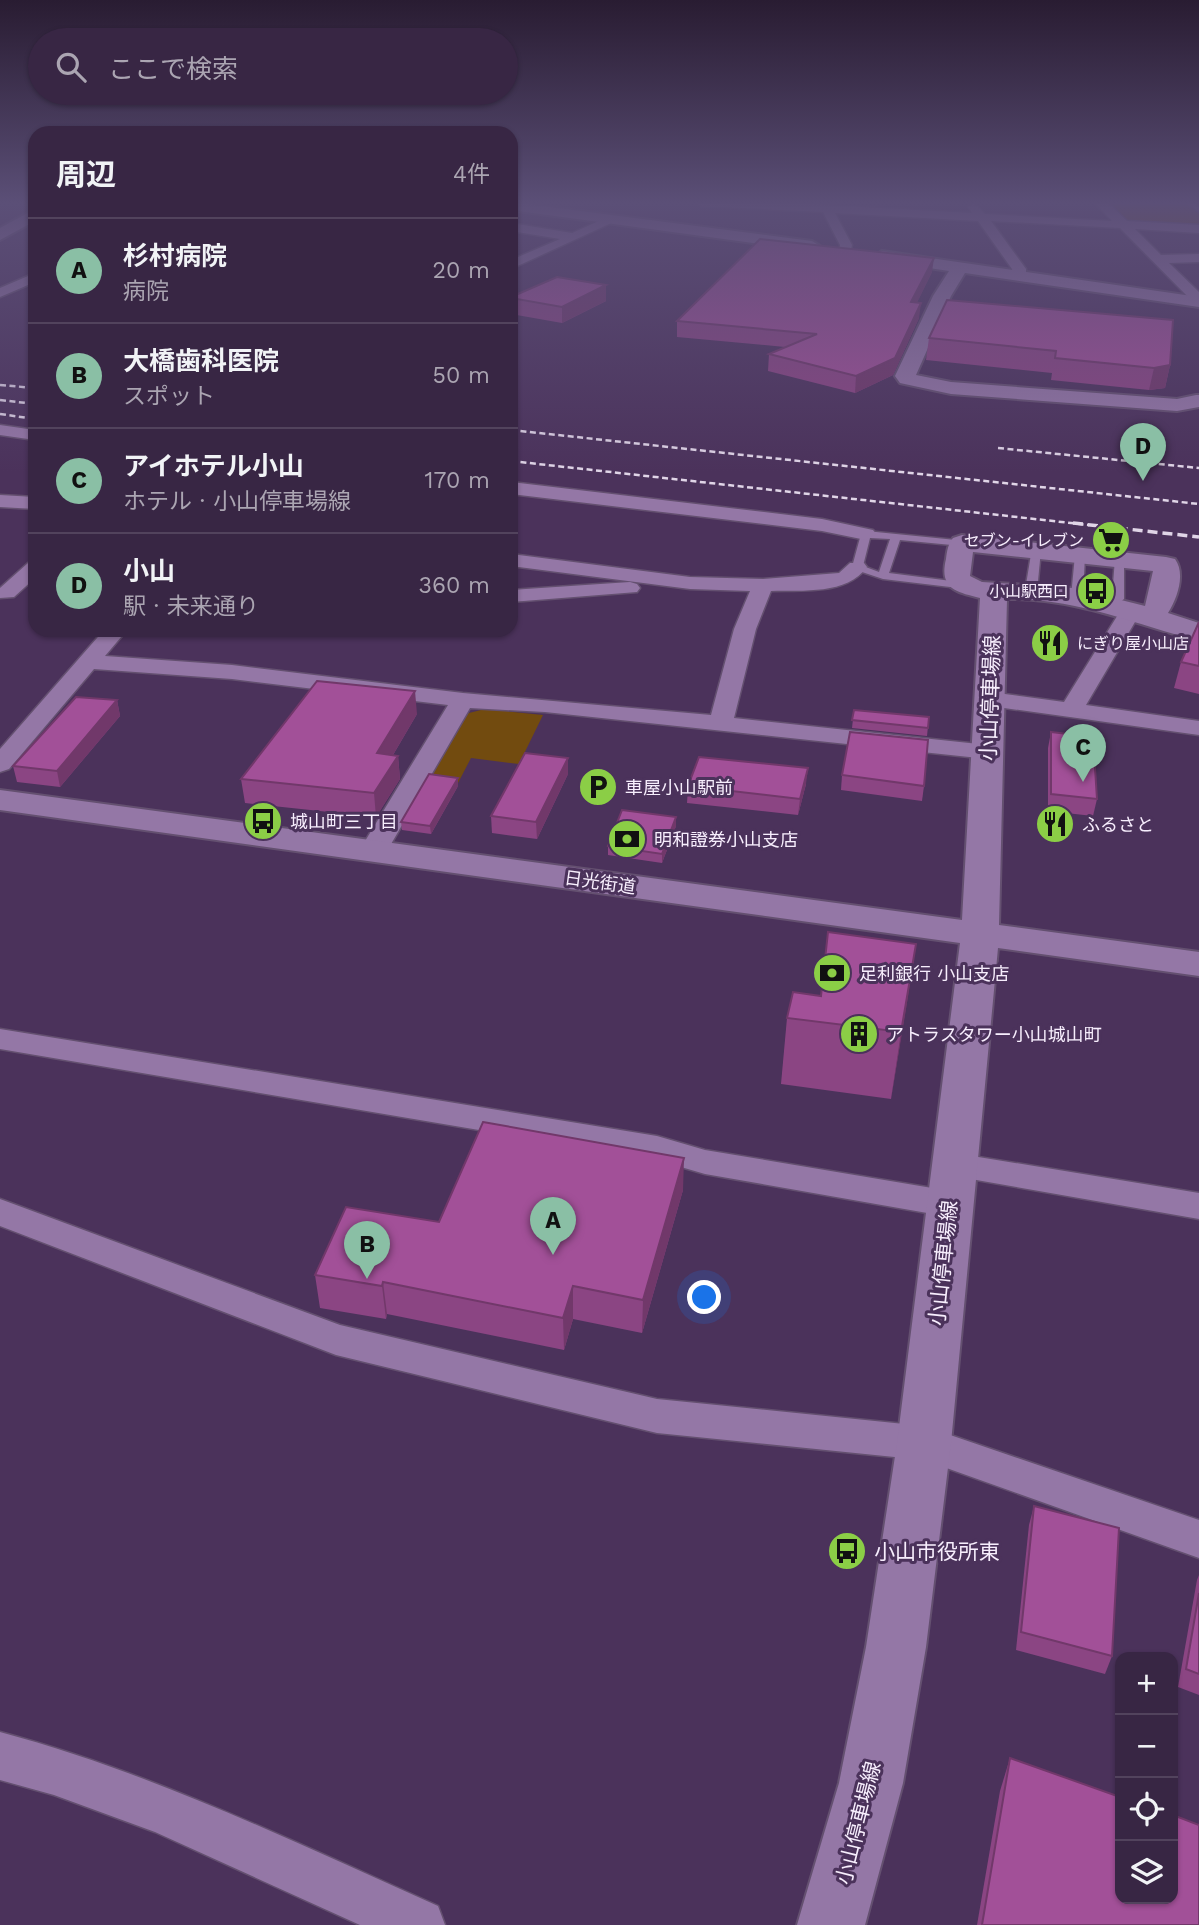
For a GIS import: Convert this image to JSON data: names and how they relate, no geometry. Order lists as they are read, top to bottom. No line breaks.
{"streets":{"street":["小山停車場線","日光街道"]},"crossings":[["小山停車場線","日光街道"]],"places":{"supermarket":["セブン-イレブン"],"bus stop":["小山駅西口","城山町三丁目","小山市役所東"],"restaurant":["にぎり屋小山店","ふるさと"],"parking":["車屋小山駅前"],"bank":["明和證券小山支店","足利銀行 小山支店"],"building":["アトラスタワー小山城山町"]},"page":{"search":"ここで検索","heading":["周辺","4件"],"list":[{"mark":"A","name":"杉村病院","note":"病院","value":"20 m"},{"mark":"B","name":"大橋歯科医院","note":"スポット","value":"50 m"},{"mark":"C","name":"アイホテル小山","note":"ホテル · 小山停車場線","value":"170 m"},{"mark":"D","name":"小山","note":"駅 · 未来通り","value":"360 m"}],"pins":["D","C","A","B"],"map_buttons":["+","−"]}}
